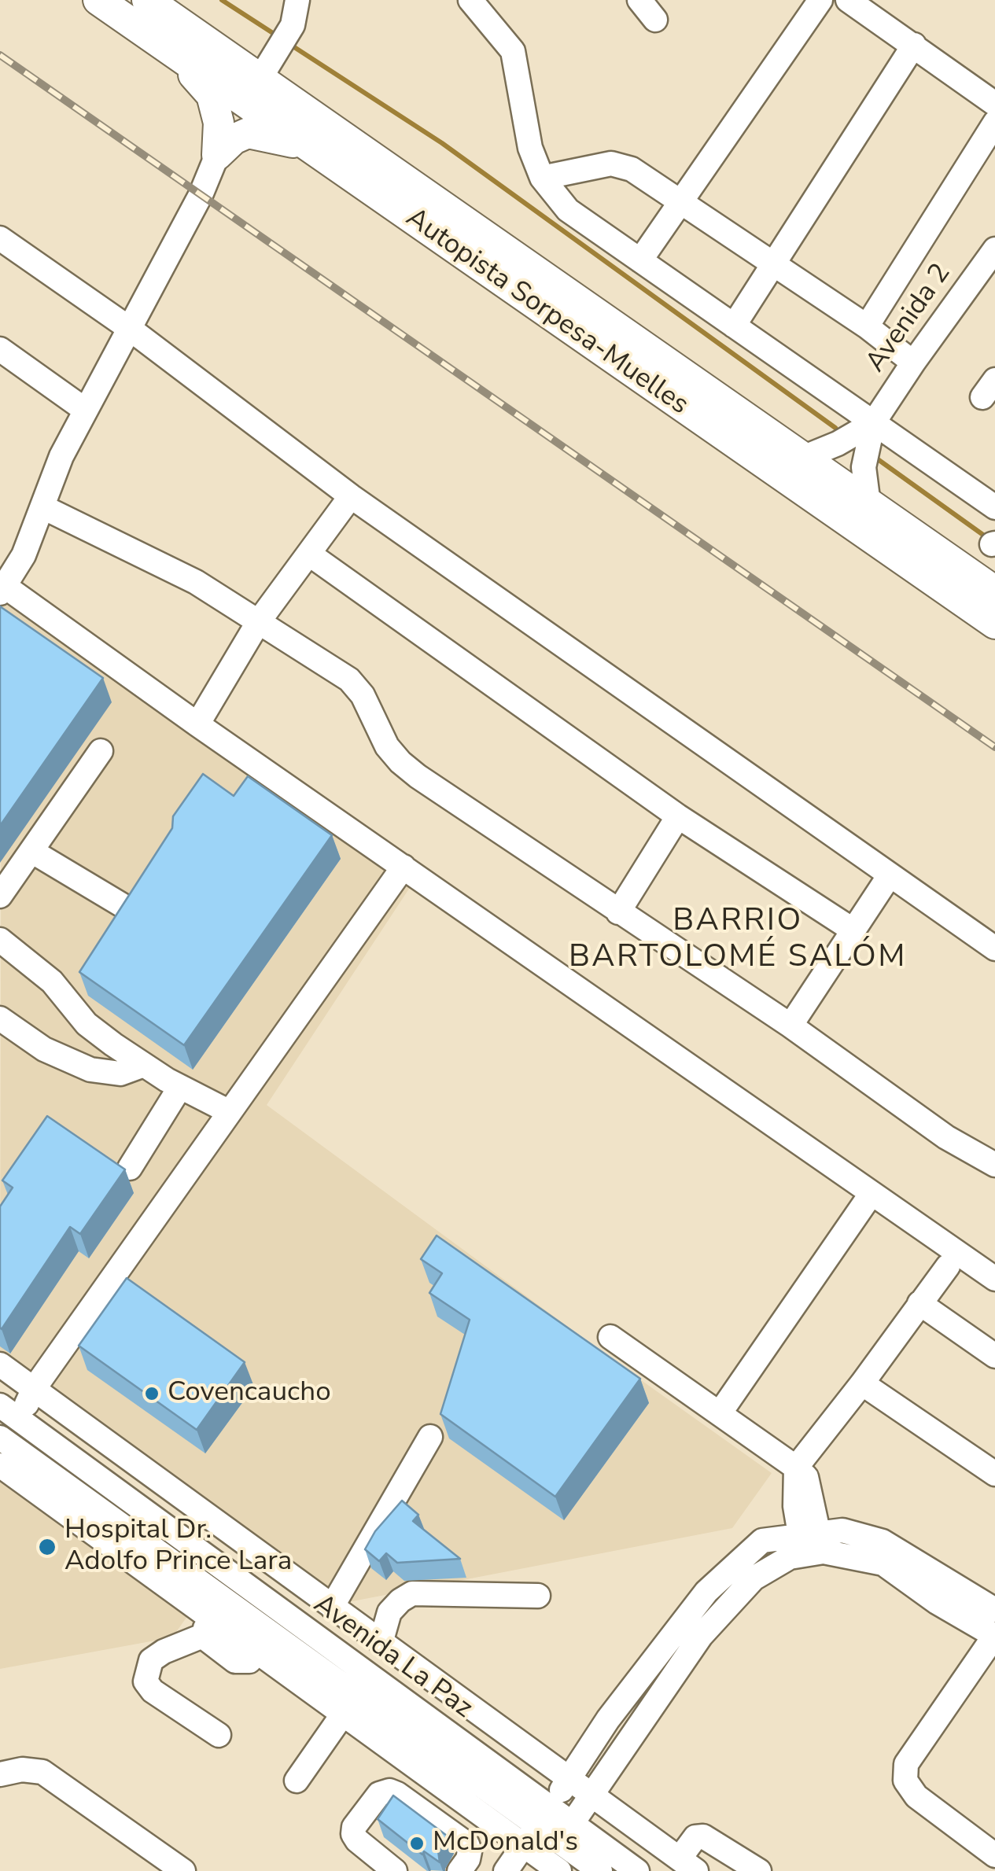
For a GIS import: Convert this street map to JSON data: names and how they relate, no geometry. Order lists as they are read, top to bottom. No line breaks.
{"streets":{"main road":["Autopista Sorpesa-Muelles"],"street":["Avenida 2","Avenida La Paz"]},"districts":["BARRIO BARTOLOMÉ SALÓM"],"places":["Covencaucho","Hospital Dr. Adolfo Prince Lara","McDonald's"]}
